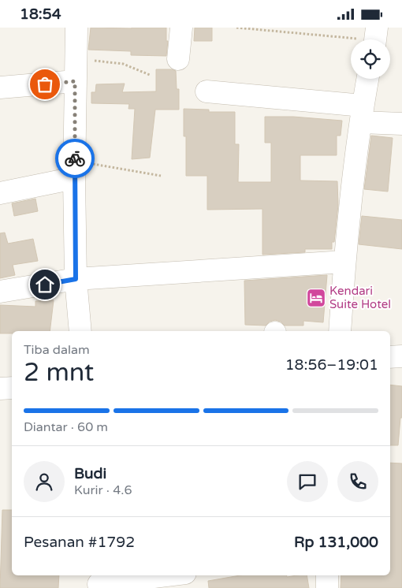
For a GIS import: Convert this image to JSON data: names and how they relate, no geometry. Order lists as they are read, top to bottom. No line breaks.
{"places":{"hotel":["Kendari Suite Hotel"]},"page":{"status":"18:54","heading":["2 mnt","Tiba dalam","18:56–19:01"],"panel":["Budi","Kurir · 4.6","Pesanan #1792","Rp 131,000"],"bar":"Diantar · 60 m"}}
